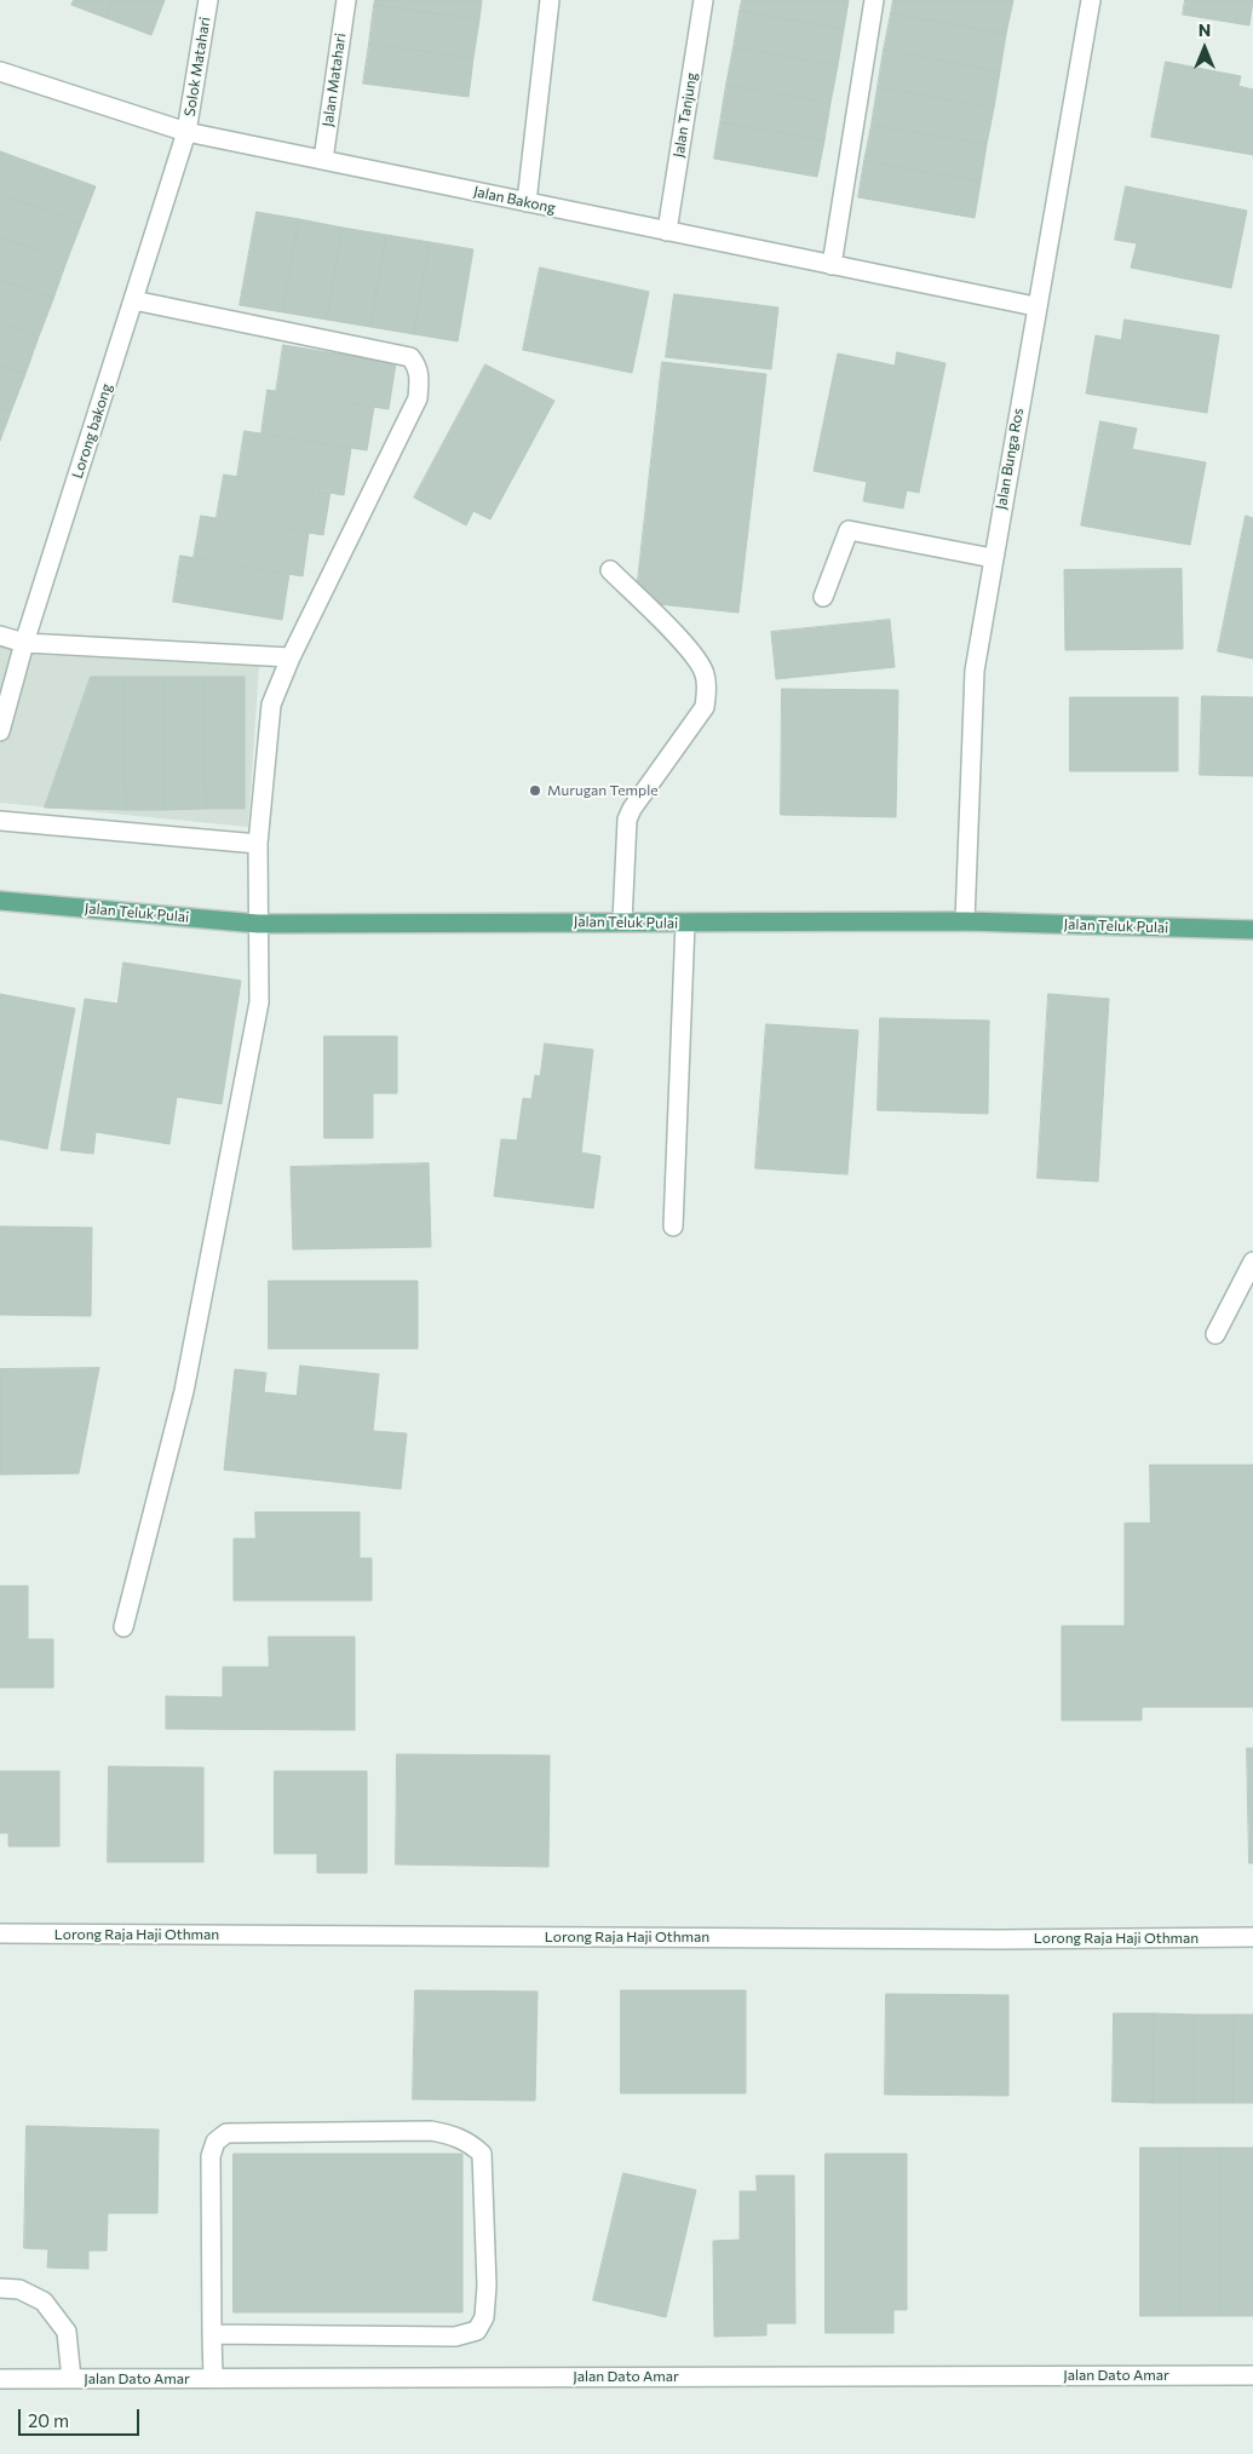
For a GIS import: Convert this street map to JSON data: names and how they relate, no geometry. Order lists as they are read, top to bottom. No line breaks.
{"streets":{"main road":["Jalan Teluk Pulai"],"street":["Solok Matahari","Jalan Matahari","Jalan Tanjung","Jalan Bakong","Lorong bakong","Jalan Bunga Ros","Lorong Raja Haji Othman","Jalan Dato Amar"]},"crossings":[["Solok Matahari","Jalan Bakong"],["Solok Matahari","Lorong bakong"],["Jalan Matahari","Jalan Bakong"],["Jalan Tanjung","Jalan Bakong"],["Jalan Bakong","Lorong bakong"],["Jalan Bakong","Jalan Bunga Ros"],["Jalan Bunga Ros","Jalan Teluk Pulai"]],"places":["Murugan Temple"],"scale_bar":"20 m","north":"top"}
